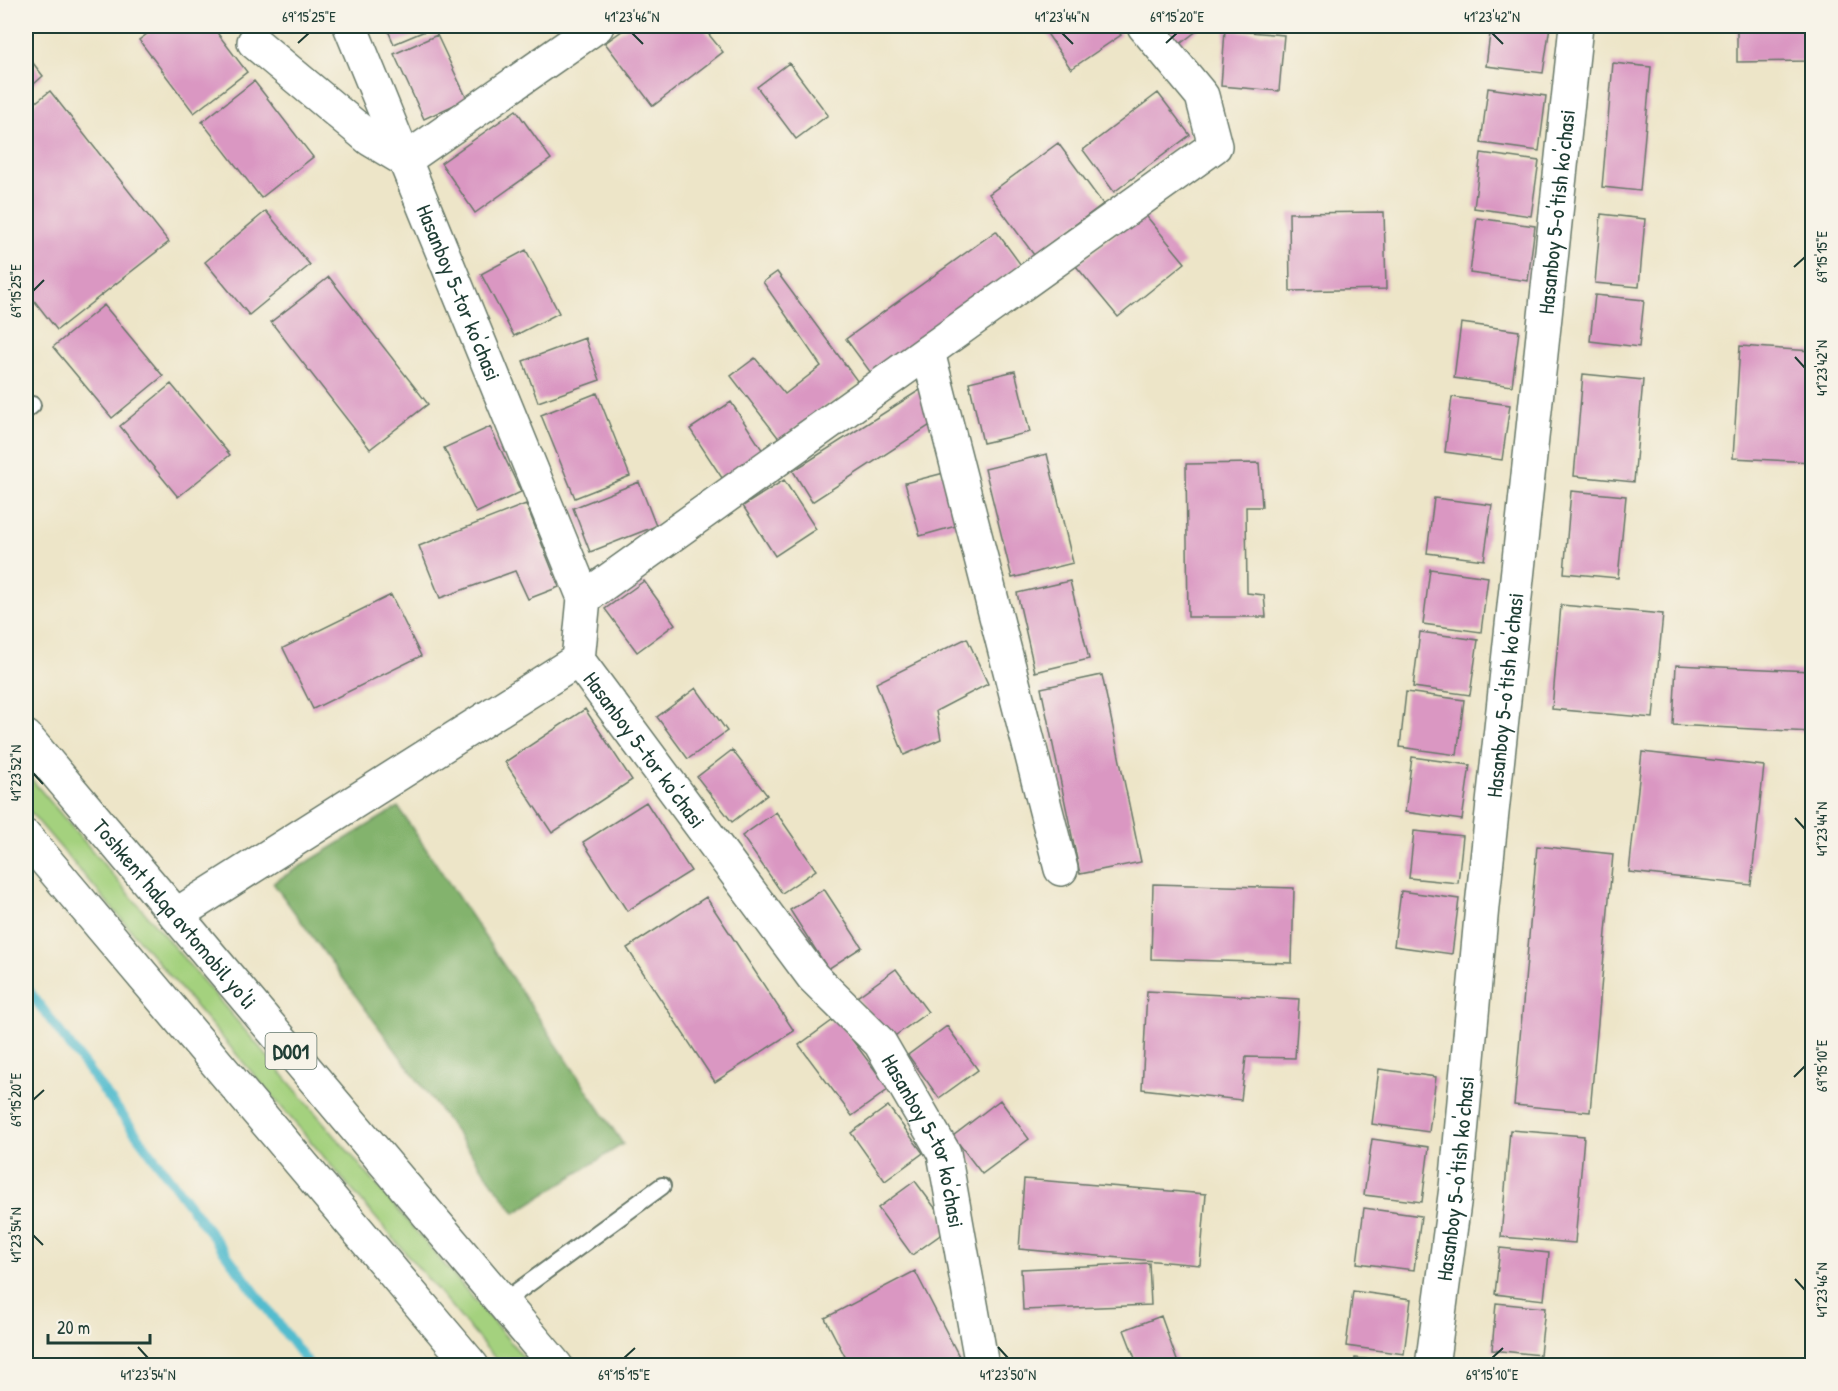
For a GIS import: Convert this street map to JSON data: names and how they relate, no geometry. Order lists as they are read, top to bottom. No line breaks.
{"streets":{"main road":["Hasanboy 5-o'tish ko'chasi","Hasanboy 5-tor ko'chasi","Toshkent halqa avtomobil yo'li","D001"]},"scale_bar":"20 m","coordinates":["69°15'25\"E","41°23'46\"N","41°23'44\"N","69°15'20\"E","41°23'42\"N","69°15'15\"E","41°23'52\"N","69°15'10\"E","41°23'54\"N","41°23'50\"N"]}
